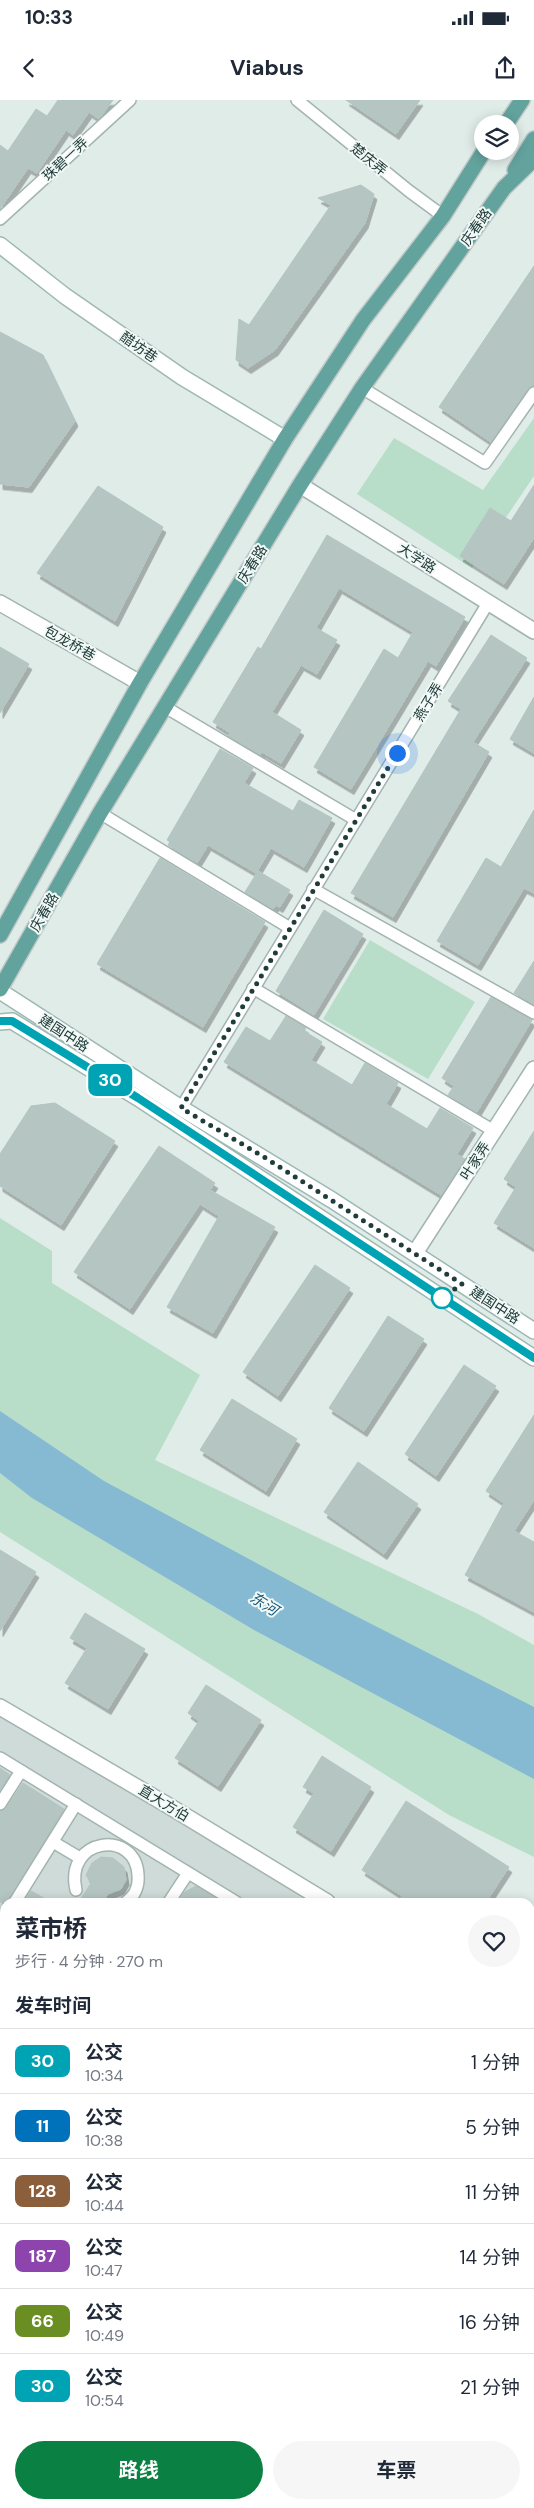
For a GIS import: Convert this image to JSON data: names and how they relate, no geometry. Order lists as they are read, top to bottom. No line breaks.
{"streets":{"main road":["庆春路"],"street":["醋坊巷","大学路","包龙桥巷","建国中路","叶家弄","直大方伯"],"lane":["珠碧一弄","楚庆弄","燕子弄"]},"crossings":[["楚庆弄","庆春路"],["庆春路","醋坊巷"],["庆春路","大学路"],["庆春路","包龙桥巷"],["庆春路","建国中路"],["大学路","燕子弄"],["燕子弄","建国中路"],["建国中路","叶家弄"]],"water":["东河"],"lines":["bus line 30"],"page":{"status":"10:33","header":"Viabus","on_map":"30","heading":[["菜市桥","步行 · 4 分钟 · 270 m"],"发车时间"],"list":[{"mark":"30","name":"公交","note":"10:34","value":"1 分钟"},{"mark":"11","name":"公交","note":"10:38","value":"5 分钟"},{"mark":"128","name":"公交","note":"10:44","value":"11 分钟"},{"mark":"187","name":"公交","note":"10:47","value":"14 分钟"},{"mark":"66","name":"公交","note":"10:49","value":"16 分钟"},{"mark":"30","name":"公交","note":"10:54","value":"21 分钟"}],"buttons":["路线","车票"]}}
